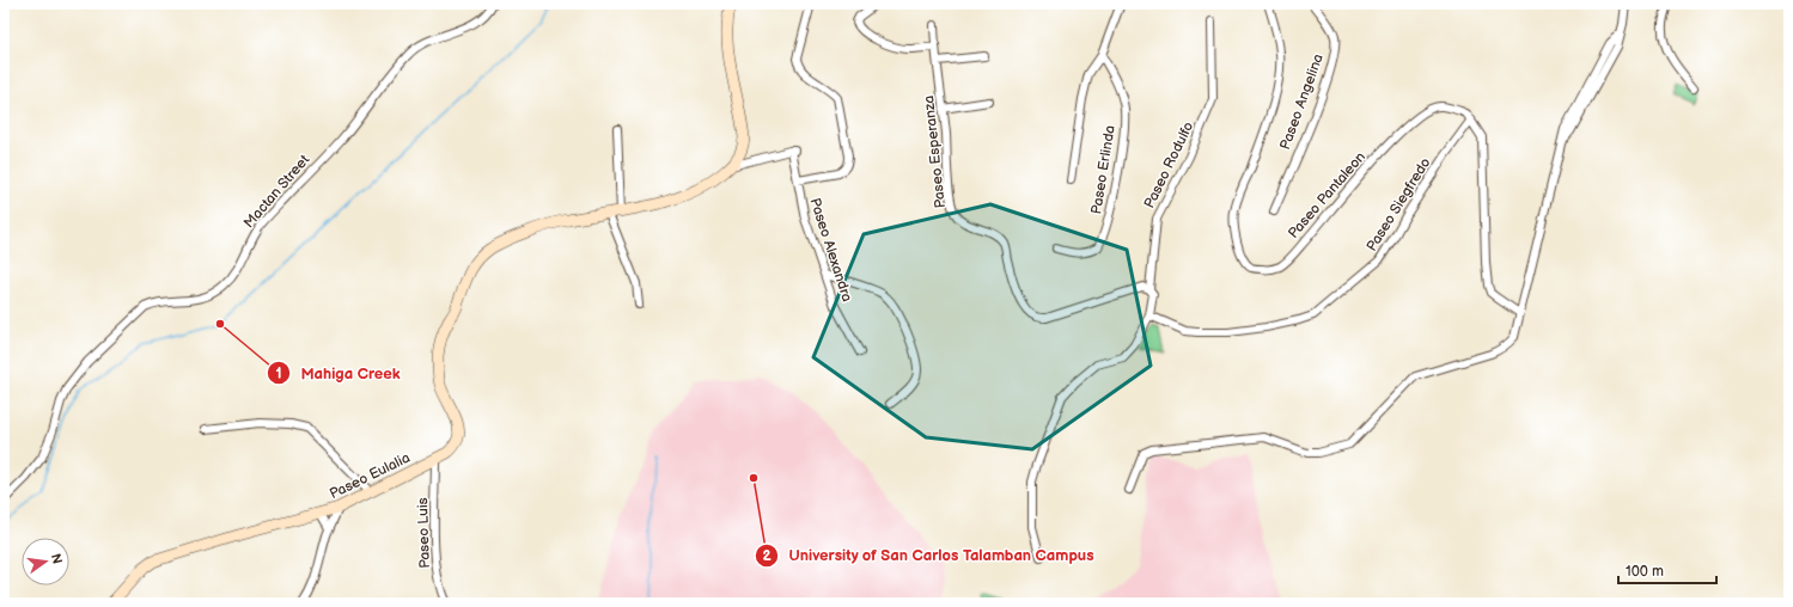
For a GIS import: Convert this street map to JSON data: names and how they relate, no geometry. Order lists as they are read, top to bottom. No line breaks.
{"streets":{"street":["Paseo Angelina","Paseo Esperanza","Paseo Rodulfo","Paseo Erlinda","Mactan Street","Paseo Pantaleon","Paseo Siegfredo","Paseo Alexandra","Paseo Eulalia","Paseo Luis"]},"crossings":[["Paseo Esperanza","Paseo Rodulfo"],["Paseo Rodulfo","Paseo Siegfredo"],["Paseo Pantaleon","Paseo Siegfredo"],["Paseo Alexandra","Paseo Eulalia"],["Paseo Eulalia","Paseo Luis"]],"places":["Mahiga Creek","University of San Carlos Talamban Campus"],"scale_bar":"100 m","north":"right"}
